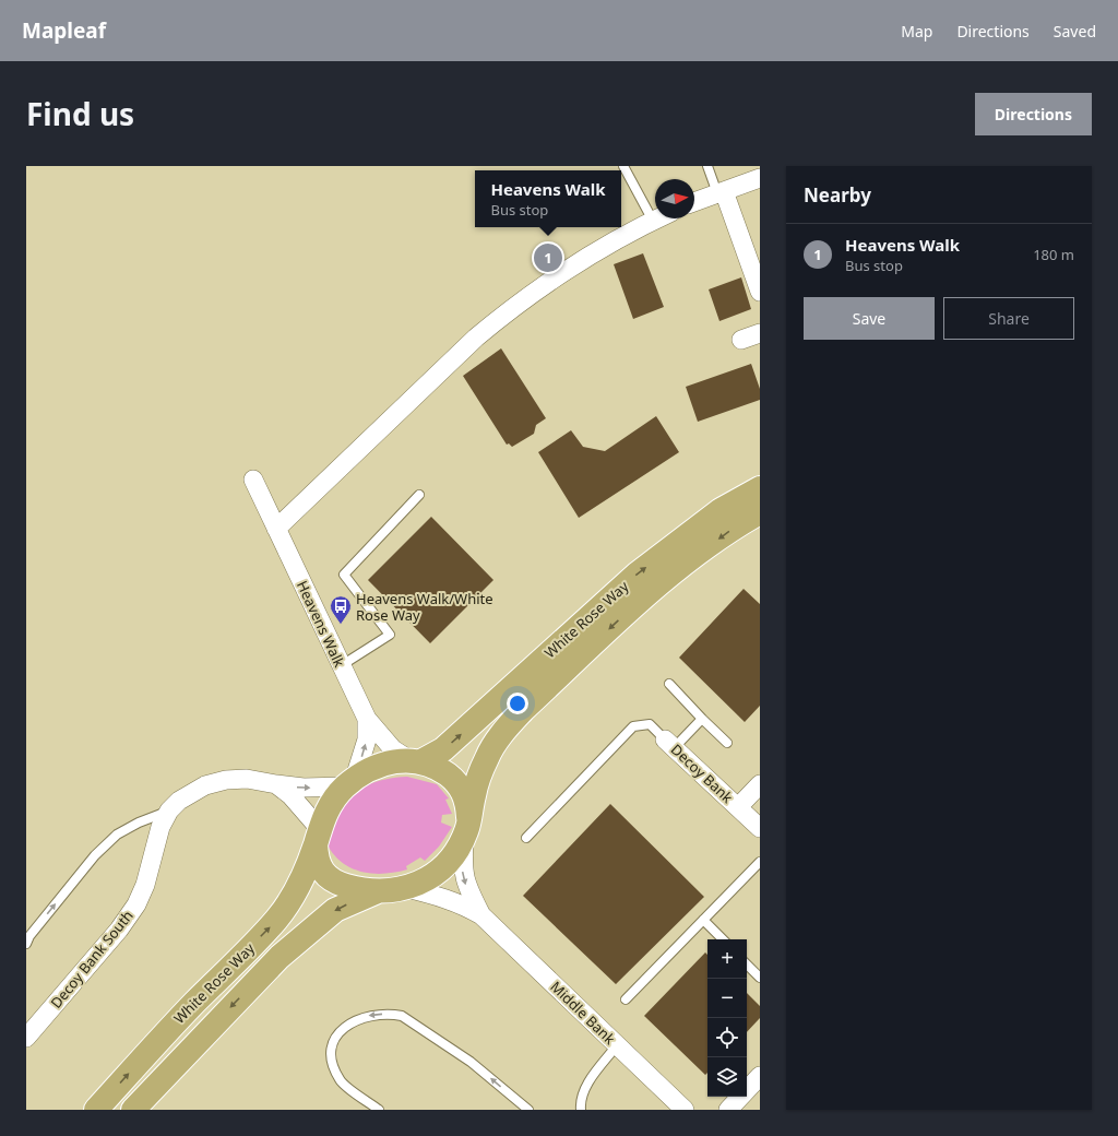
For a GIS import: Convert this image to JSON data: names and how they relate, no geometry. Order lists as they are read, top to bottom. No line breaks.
{"streets":{"highway":["White Rose Way"],"street":["Heavens Walk","Decoy Bank","Decoy Bank South","Middle Bank"]},"crossings":[["White Rose Way","Heavens Walk"],["White Rose Way","Decoy Bank South"],["White Rose Way","Middle Bank"],["Heavens Walk","Decoy Bank South"],["Heavens Walk","Middle Bank"],["Decoy Bank South","Middle Bank"]],"places":{"bus stop":["Heavens Walk/White Rose Way"]},"north":"right","page":{"header":"Mapleaf","nav":["Map","Directions","Saved"],"title":"Find us","buttons":["Directions",["Save","Share"]],"heading":"Nearby","popup":["Heavens Walk","Bus stop"],"list":[{"mark":"1","name":"Heavens Walk","note":"Bus stop","value":"180 m"}],"pins":"1","map_buttons":["+","−"]}}
